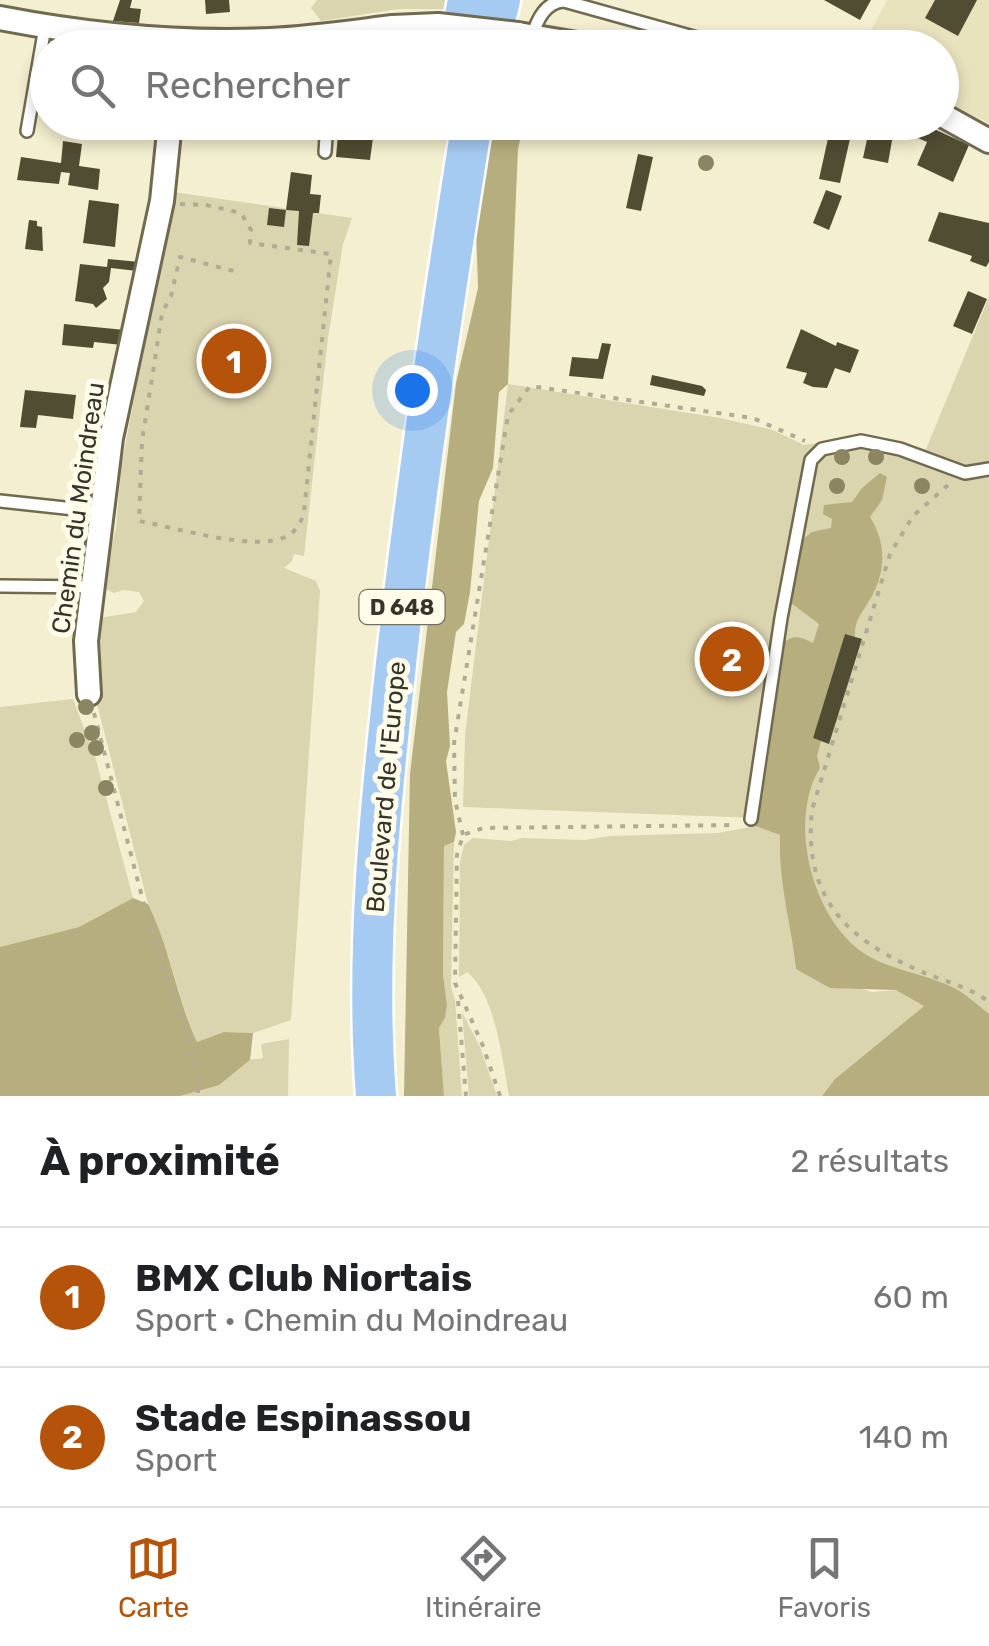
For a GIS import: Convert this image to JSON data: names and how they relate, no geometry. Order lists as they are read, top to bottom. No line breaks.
{"streets":{"highway":["D 648","Boulevard de l'Europe"],"street":["Chemin du Moindreau"]},"page":{"search":"Rechercher","pins":["1","2"],"heading":["À proximité","2 résultats"],"list":[{"mark":"1","name":"BMX Club Niortais","note":"Sport · Chemin du Moindreau","value":"60 m"},{"mark":"2","name":"Stade Espinassou","note":"Sport","value":"140 m"}],"nav":["Carte","Itinéraire","Favoris"]}}
